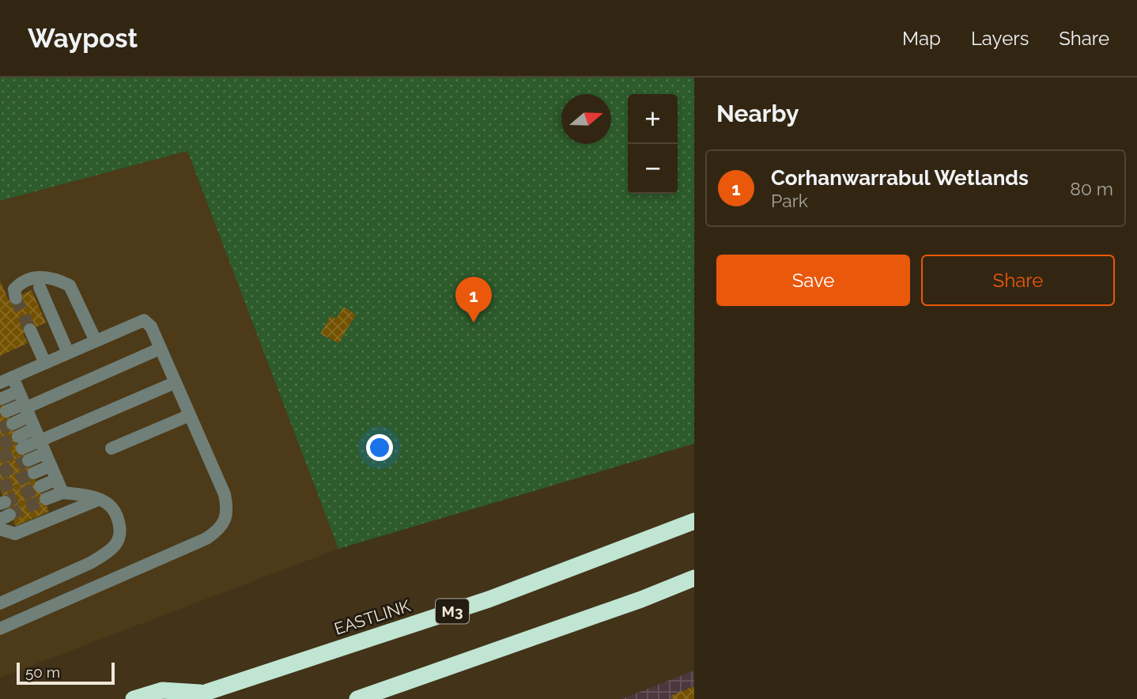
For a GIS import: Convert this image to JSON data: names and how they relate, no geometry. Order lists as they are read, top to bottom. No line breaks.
{"streets":{"highway":["M3","EASTLINK"]},"scale_bar":"50 m","north":"right","page":{"header":"Waypost","nav":["Map","Layers","Share"],"heading":"Nearby","map_buttons":["+","−"],"list":[{"mark":"1","name":"Corhanwarrabul Wetlands","note":"Park","value":"80 m"}],"buttons":["Save","Share"],"pins":"1","scale":"50 m"}}
